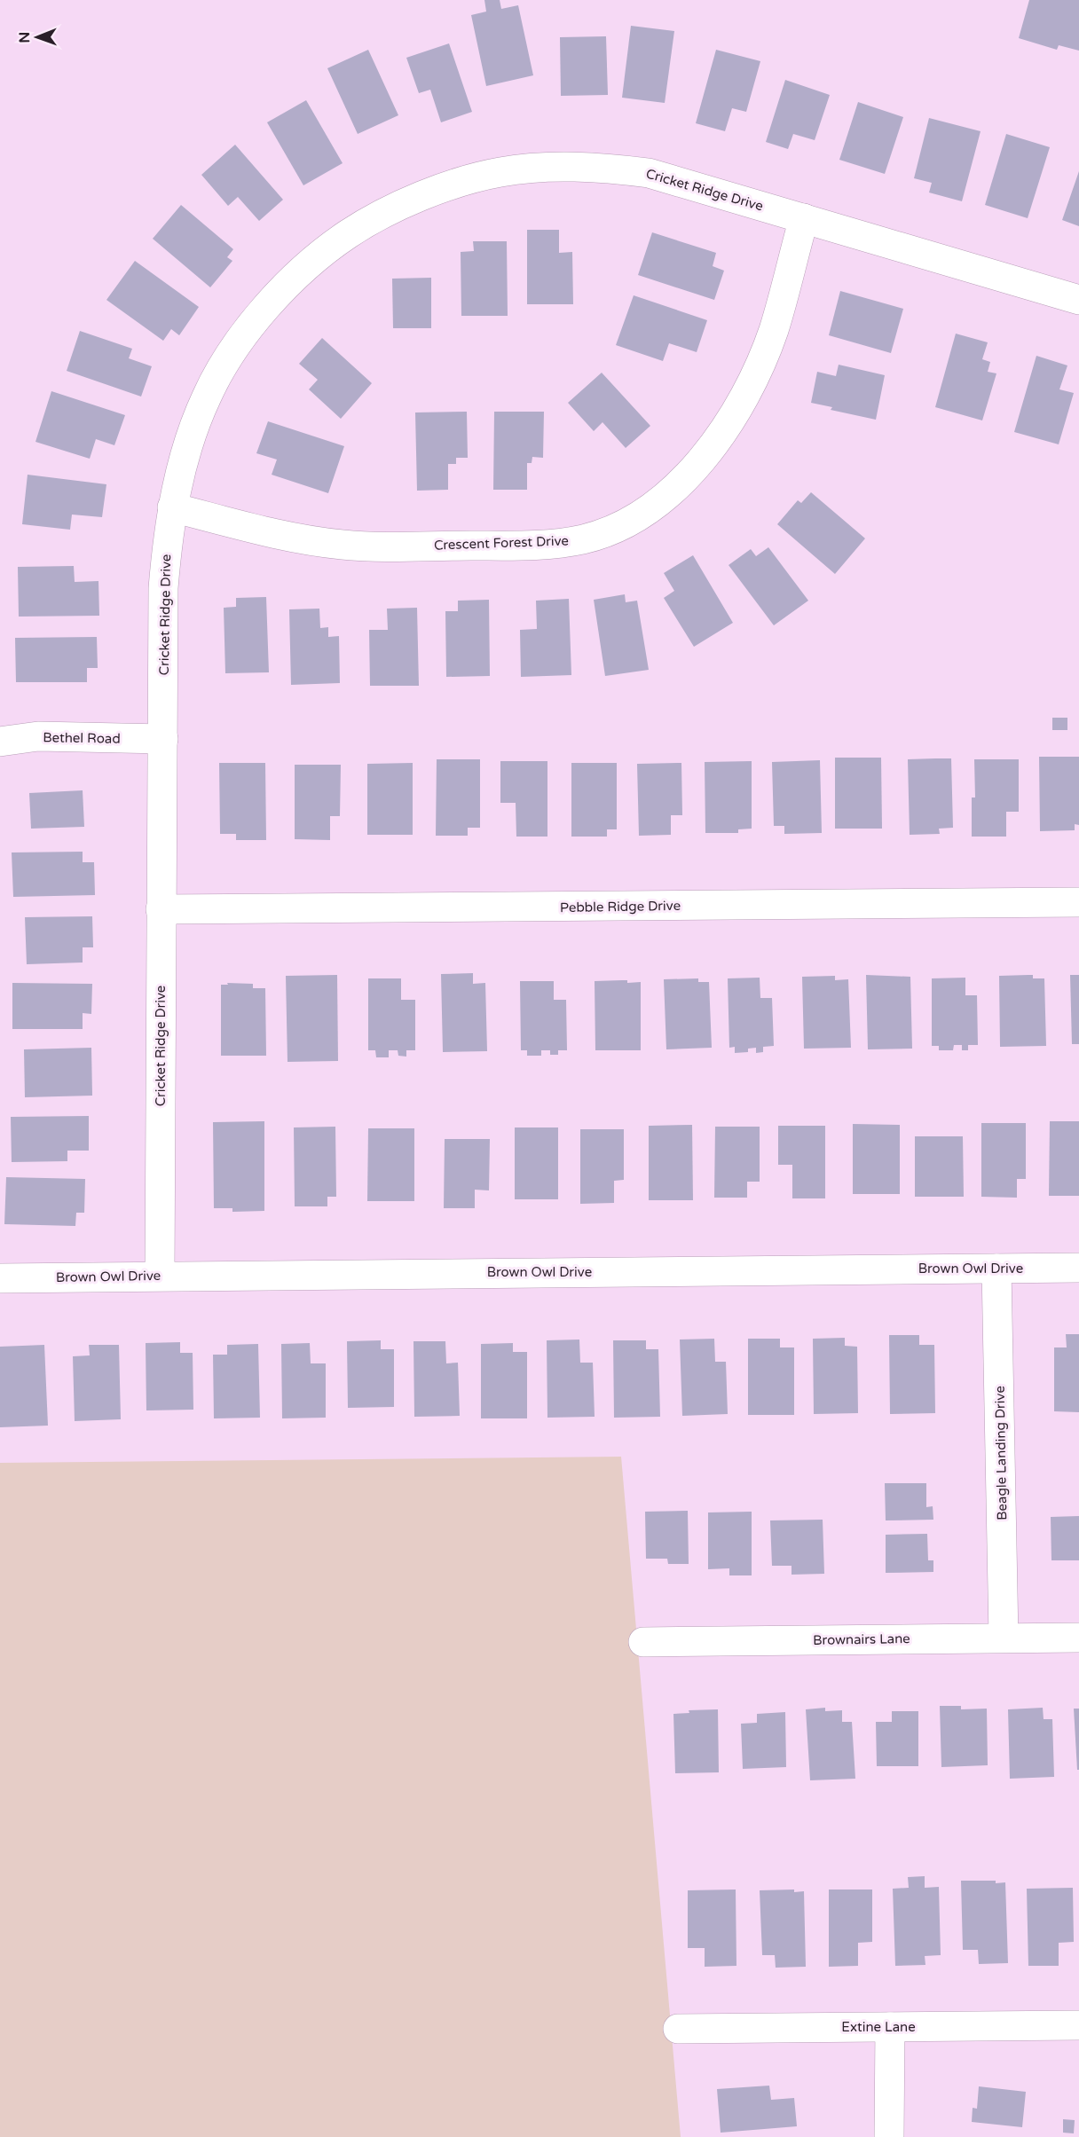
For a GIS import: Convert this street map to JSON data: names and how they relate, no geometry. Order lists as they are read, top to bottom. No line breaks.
{"streets":{"street":["Cricket Ridge Drive","Crescent Forest Drive","Bethel Road","Pebble Ridge Drive","Brown Owl Drive","Beagle Landing Drive","Brownairs Lane","Extine Lane"]},"crossings":[["Cricket Ridge Drive","Crescent Forest Drive"],["Cricket Ridge Drive","Bethel Road"],["Cricket Ridge Drive","Pebble Ridge Drive"],["Cricket Ridge Drive","Brown Owl Drive"],["Brown Owl Drive","Beagle Landing Drive"],["Beagle Landing Drive","Brownairs Lane"]],"north":"left"}
